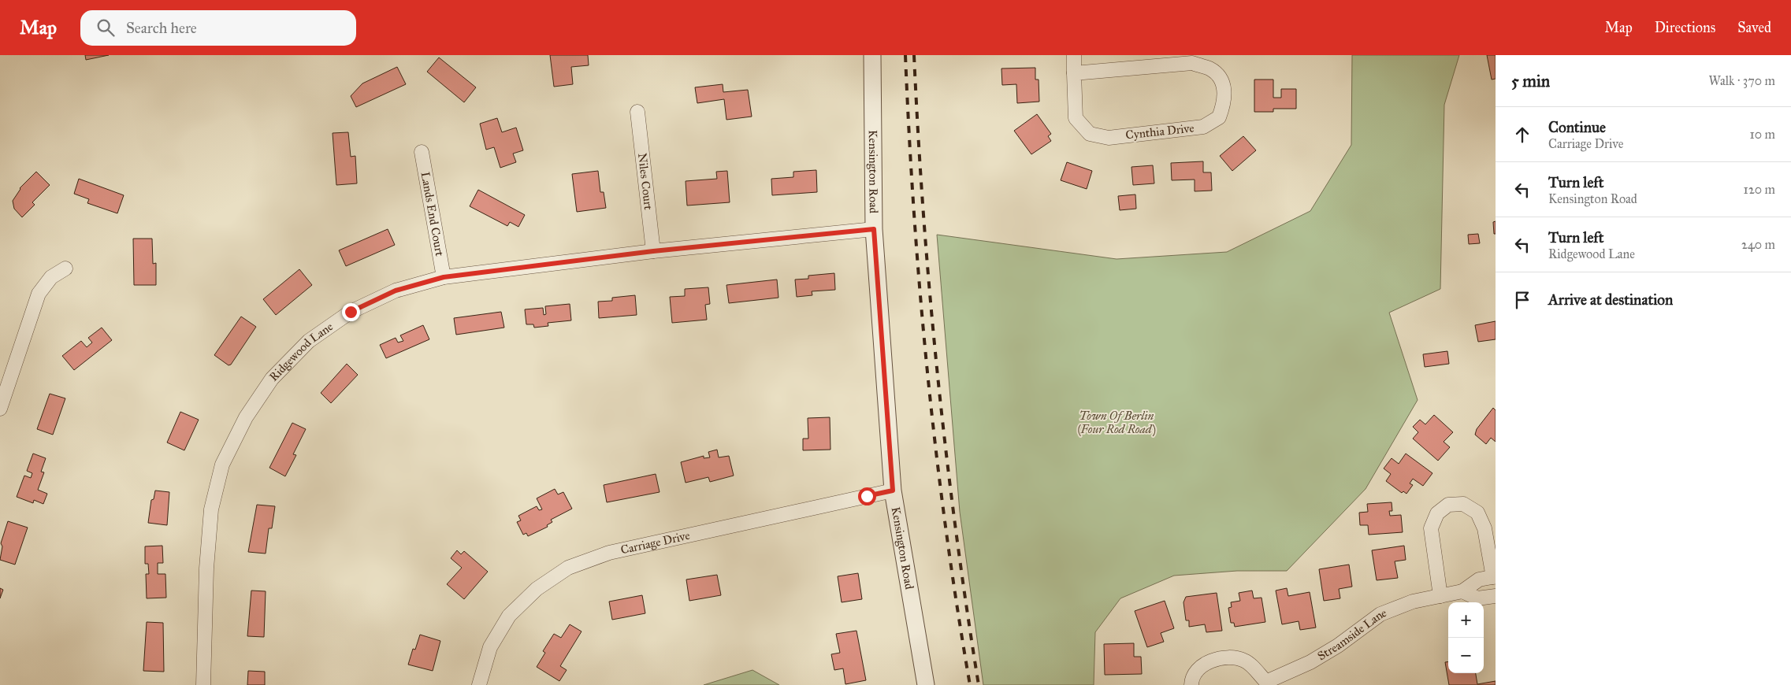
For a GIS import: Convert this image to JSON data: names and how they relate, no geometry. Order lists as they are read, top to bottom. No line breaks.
{"streets":{"street":["Cynthia Drive","Kensington Road","Niles Court","Lands End Court","Ridgewood Lane","Carriage Drive","Streamside Lane"]},"crossings":[["Kensington Road","Ridgewood Lane"],["Kensington Road","Carriage Drive"],["Niles Court","Ridgewood Lane"],["Lands End Court","Ridgewood Lane"]],"parks":["Town Of Berlin (Four Rod Road)"],"page":{"header":"Map","search":"Search here","nav":["Map","Directions","Saved"],"heading":["5 min","Walk · 370 m"],"list":[["Continue","Carriage Drive","10 m"],["Turn left","Kensington Road","120 m"],["Turn left","Ridgewood Lane","240 m"],"Arrive at destination"],"map_buttons":["+","−"]}}
